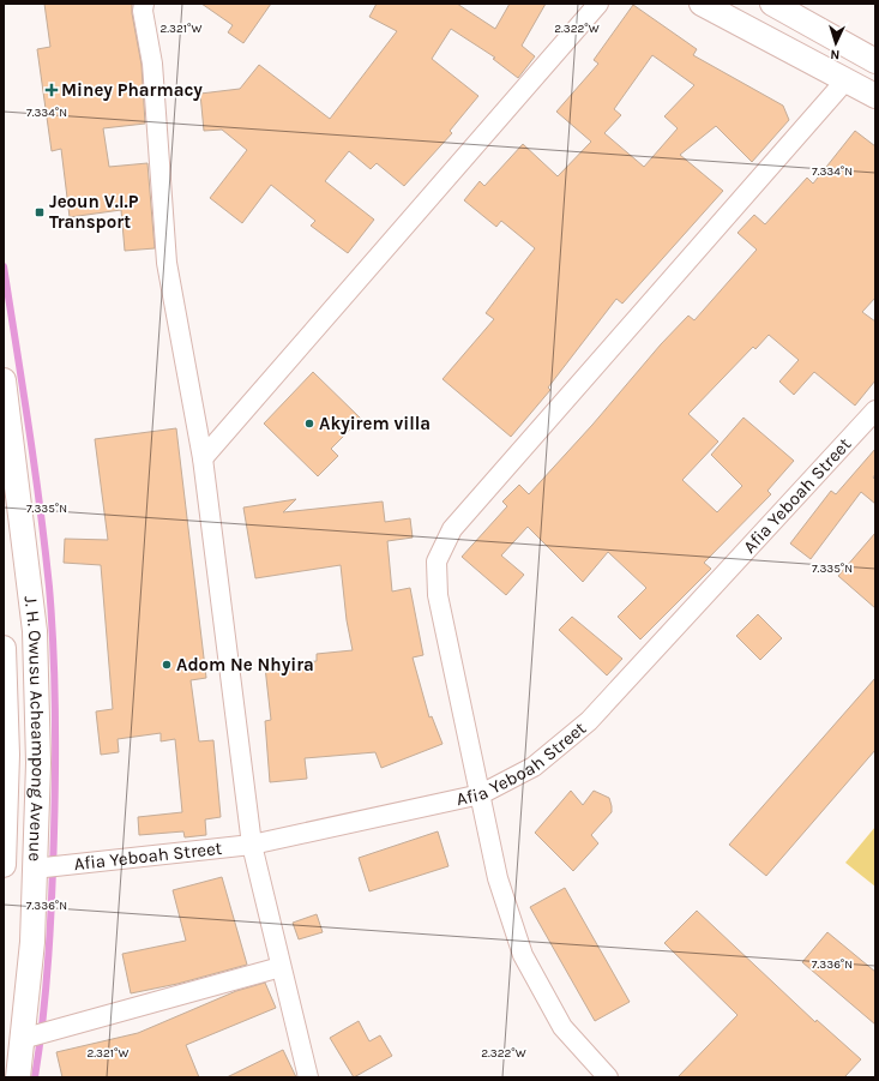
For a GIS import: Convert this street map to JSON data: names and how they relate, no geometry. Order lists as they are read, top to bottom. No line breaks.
{"streets":{"street":["Afia Yeboah Street","J. H. Owusu Acheampong Avenue"]},"crossings":[["Afia Yeboah Street","J. H. Owusu Acheampong Avenue"]],"places":{"health":["Miney Pharmacy"],"transit":["Jeoun V.I.P Transport"],"other":["Akyirem villa","Adom Ne Nhyira"]},"north":"bottom","coordinates":["2.321°W","2.322°W","7.334°N","7.335°N","7.336°N"]}
